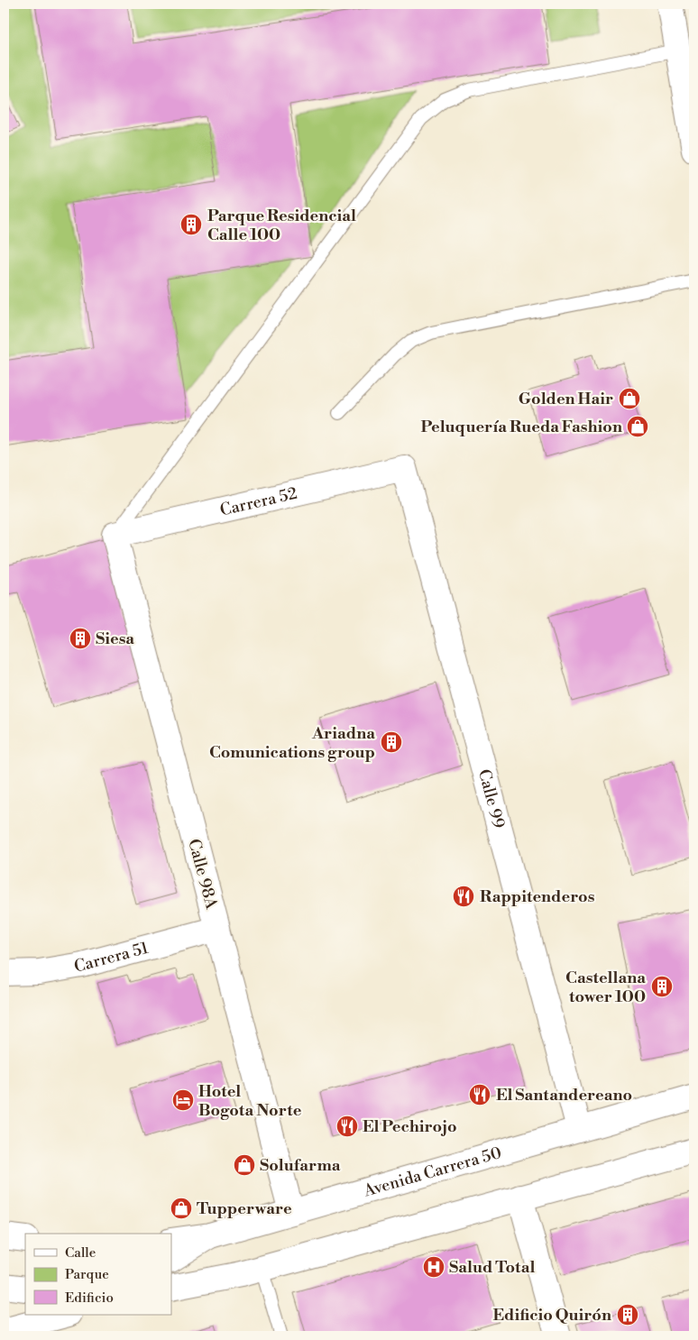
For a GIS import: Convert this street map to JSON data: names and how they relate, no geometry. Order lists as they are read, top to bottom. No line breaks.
{"streets":{"street":["Carrera 52","Calle 99","Calle 98A","Carrera 51","Avenida Carrera 50"]},"crossings":[["Carrera 52","Calle 99"],["Carrera 52","Calle 98A"],["Calle 99","Avenida Carrera 50"],["Calle 98A","Carrera 51"],["Calle 98A","Avenida Carrera 50"]],"places":{"building":["Parque Residencial Calle 100","Siesa","Ariadna Comunications group","Castellana tower 100","Edificio Quirón"],"shop":["Golden Hair","Peluquería Rueda Fashion","Solufarma","Tupperware"],"restaurant":["Rappitenderos","El Santandereano","El Pechirojo"],"hotel":["Hotel Bogota Norte"],"hospital":["Salud Total"]},"legend":["Calle","Parque","Edificio"]}
